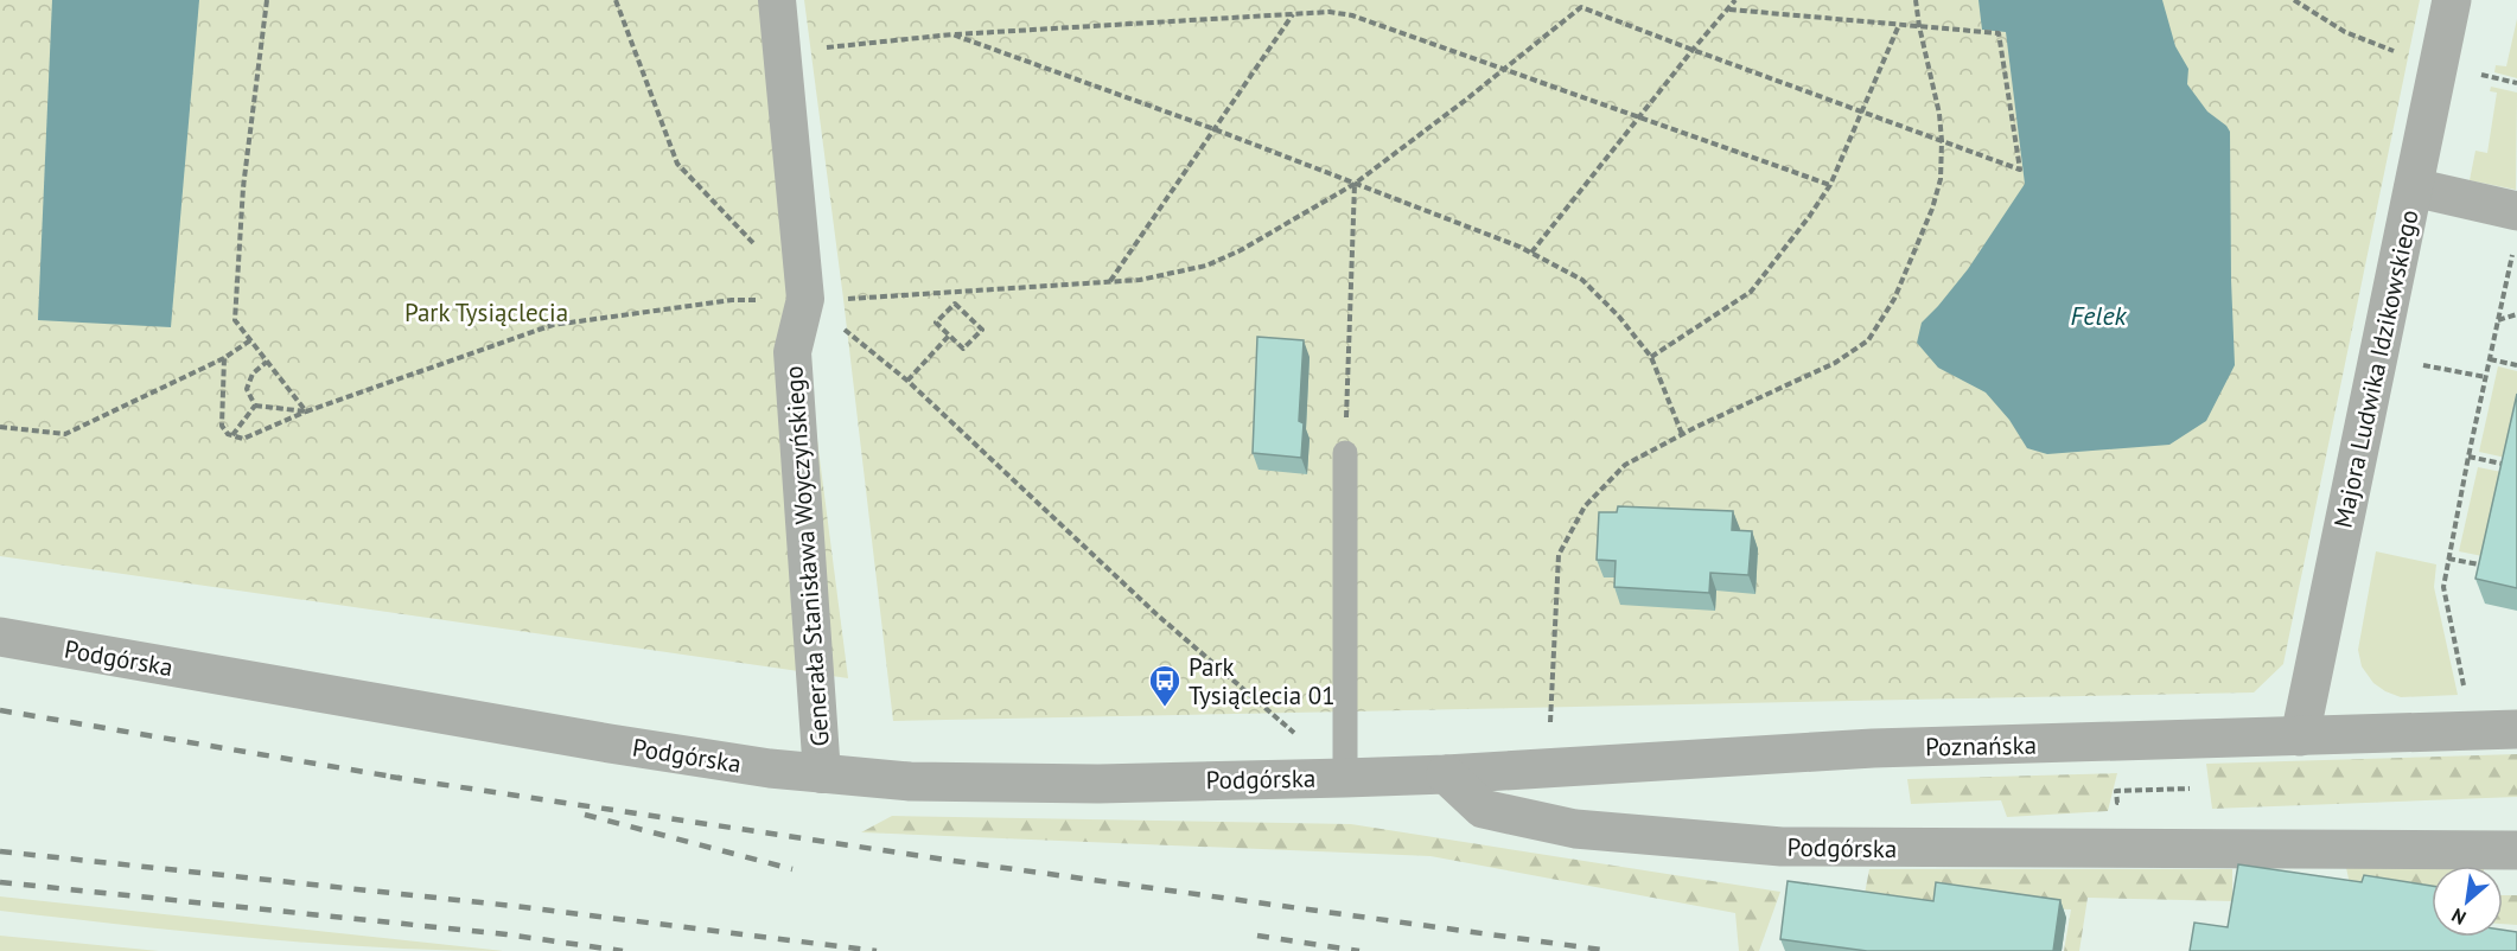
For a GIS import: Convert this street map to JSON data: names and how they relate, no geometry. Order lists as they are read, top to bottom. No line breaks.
{"streets":{"street":["Majora Ludwika Idzikowskiego","Generała Stanisława Woyczyńskiego","Podgórska","Poznańska"]},"crossings":[["Majora Ludwika Idzikowskiego","Poznańska"],["Generała Stanisława Woyczyńskiego","Podgórska"],["Podgórska","Poznańska"]],"water":["Felek"],"parks":["Park Tysiąclecia"],"places":{"bus stop":["Park Tysiąclecia 01"]},"north":"bottom left"}
